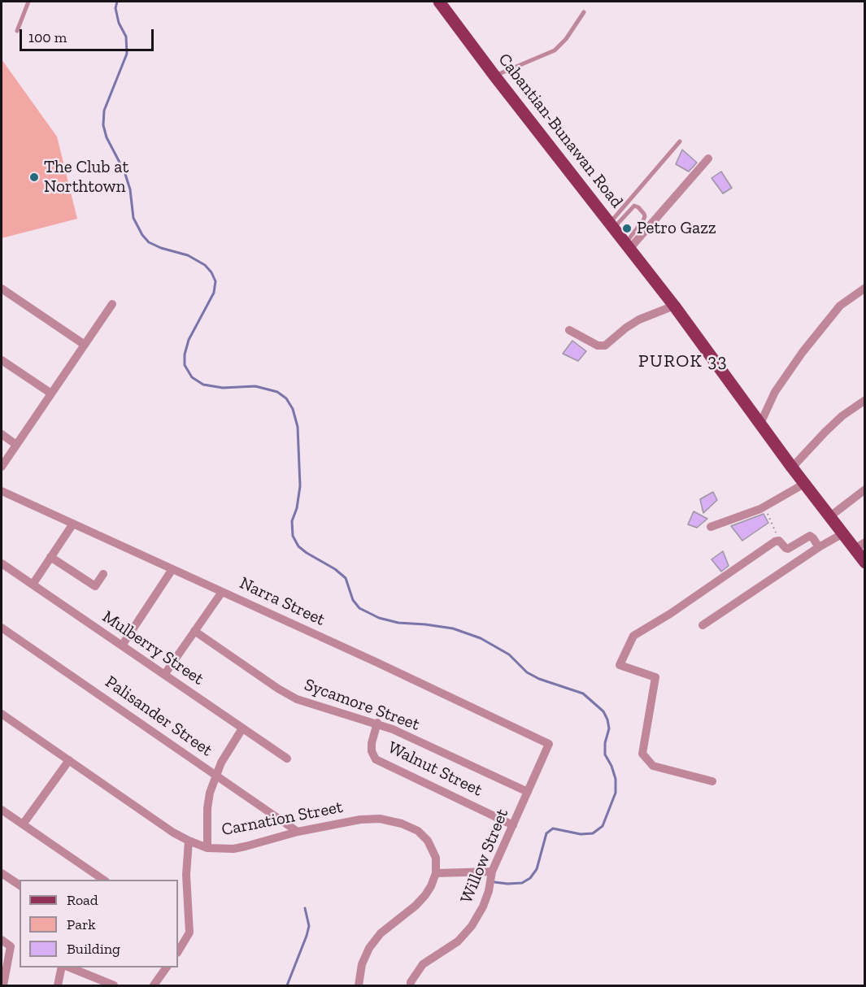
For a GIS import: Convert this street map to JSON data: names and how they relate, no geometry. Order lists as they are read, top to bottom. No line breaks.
{"streets":{"main road":["Cabantian-Bunawan Road"],"street":["Narra Street","Mulberry Street","Sycamore Street","Palisander Street","Walnut Street","Carnation Street","Willow Street"]},"crossings":[["Narra Street","Willow Street"],["Sycamore Street","Walnut Street"],["Sycamore Street","Willow Street"],["Palisander Street","Carnation Street"],["Walnut Street","Willow Street"]],"districts":["PUROK 33"],"places":["The Club at Northtown","Petro Gazz"],"legend":["Road","Park","Building"],"scale_bar":"100 m"}
